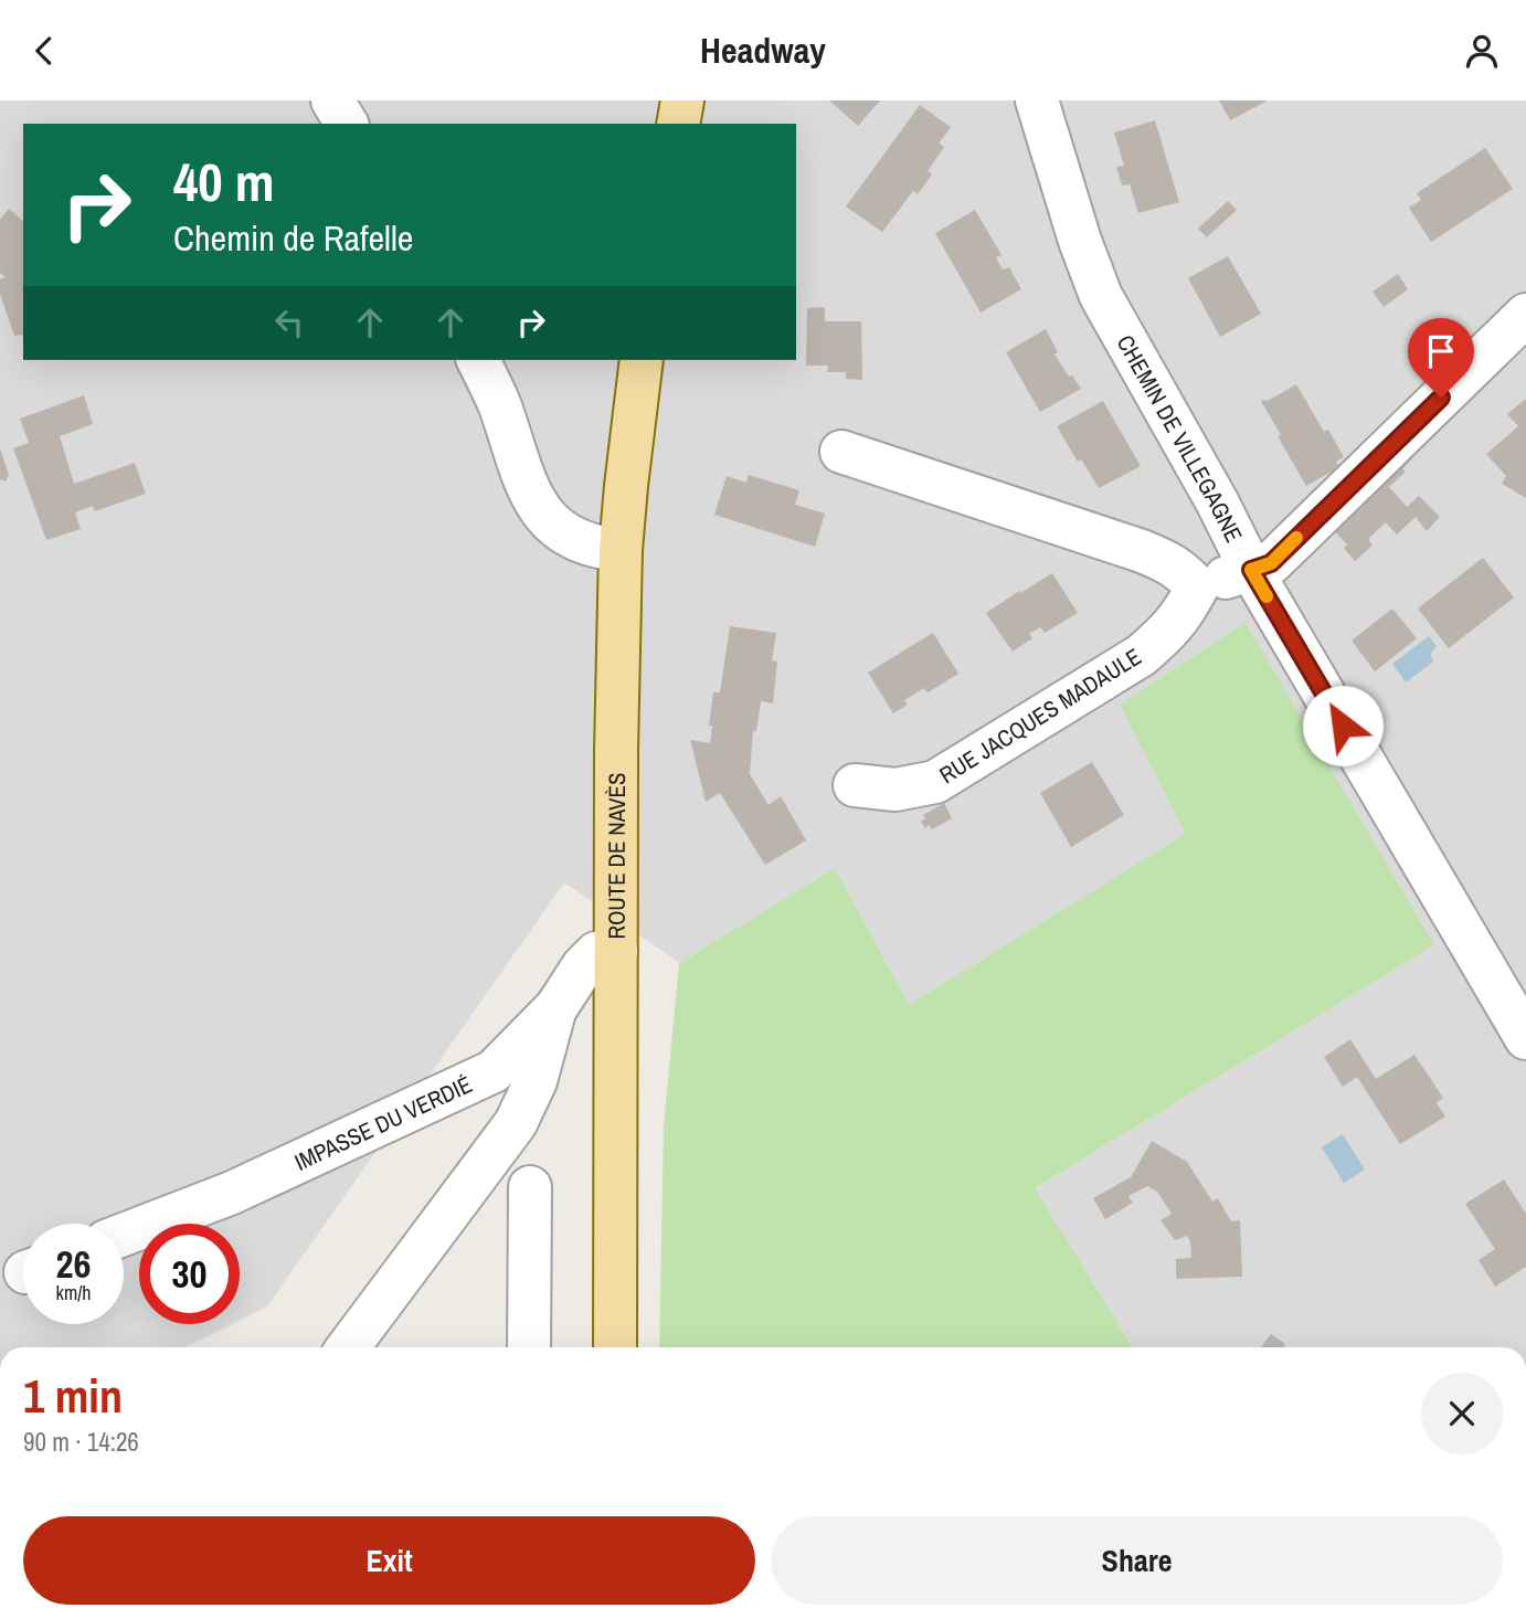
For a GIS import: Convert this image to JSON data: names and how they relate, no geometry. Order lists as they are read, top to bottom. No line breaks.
{"streets":{"main road":["ROUTE DE NAVÈS"],"street":["CHEMIN DE VILLEGAGNE","RUE JACQUES MADAULE","IMPASSE DU VERDIÉ"]},"crossings":[["ROUTE DE NAVÈS","IMPASSE DU VERDIÉ"]],"page":{"header":"Headway","turn":["40 m","Chemin de Rafelle"],"speed":"26 km/h","limit":"30","heading":["1 min","90 m · 14:26"],"buttons":["Exit","Share"]}}
